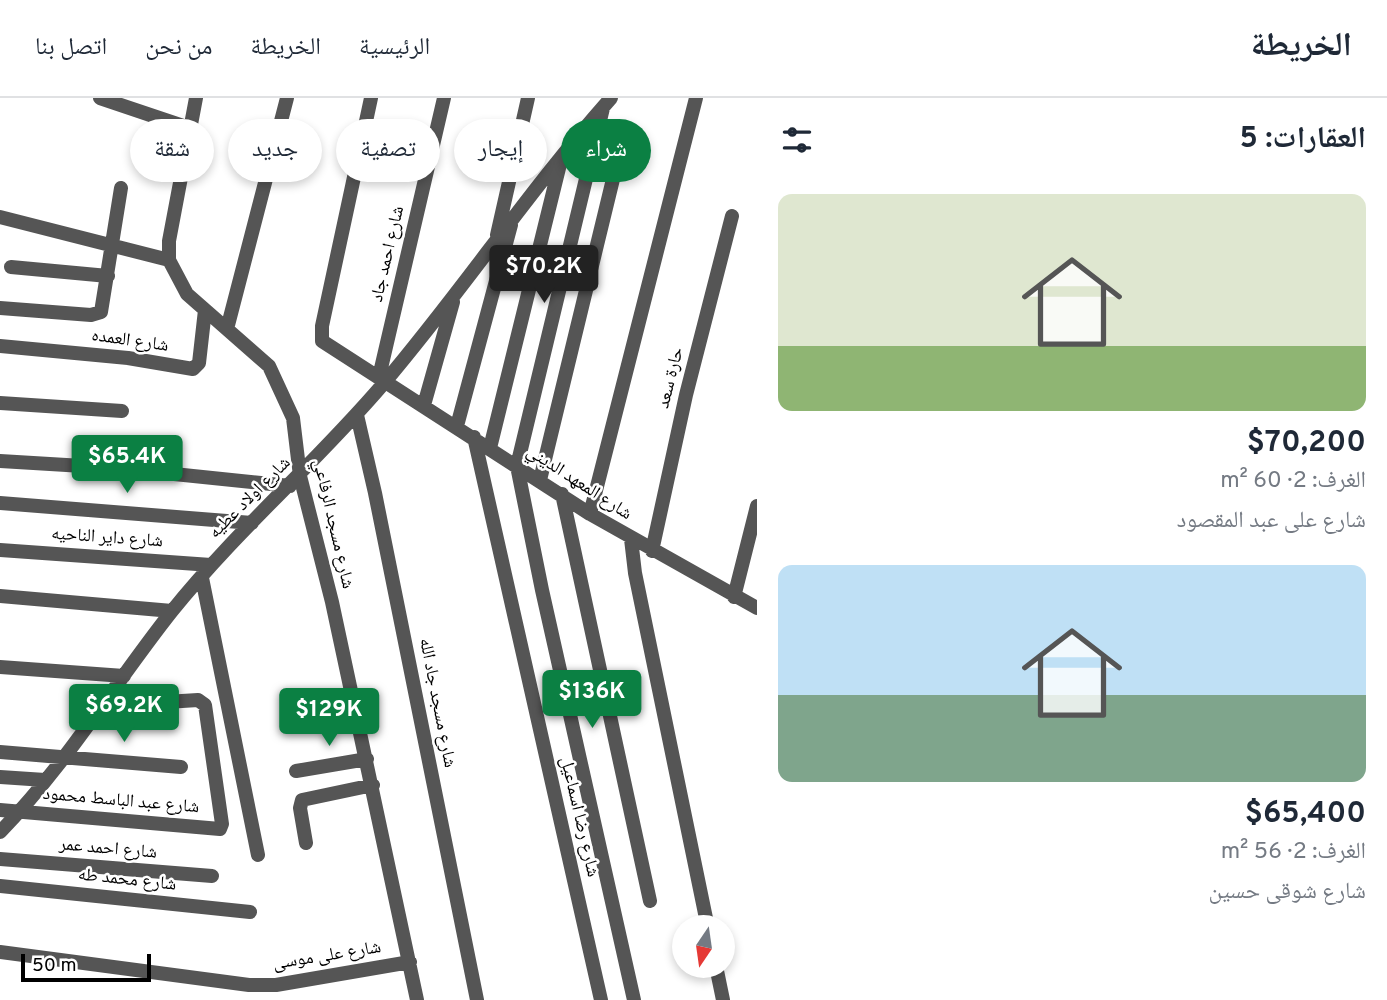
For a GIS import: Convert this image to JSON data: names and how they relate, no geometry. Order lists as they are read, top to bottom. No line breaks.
{"streets":{"street":["شارع احمد جاد","شارع العمده","حارة سعد","شارع المعهد الديني","شارع اولاد عطيه","شارع مسجد الرفاعي","شارع داير الناحيه","شارع مسجد جاد الله","شارع عبد الباسط محمود","شارع رضا اسماعيل","شارع احمد عمر","شارع محمد طه","شارع على موسى"]},"crossings":[["شارع احمد جاد","شارع المعهد الديني"],["شارع احمد جاد","شارع اولاد عطيه"],["شارع العمده","شارع مسجد الرفاعي"],["حارة سعد","شارع المعهد الديني"],["شارع المعهد الديني","شارع اولاد عطيه"],["شارع المعهد الديني","شارع رضا اسماعيل"],["شارع اولاد عطيه","شارع مسجد الرفاعي"],["شارع اولاد عطيه","شارع داير الناحيه"],["شارع اولاد عطيه","شارع مسجد جاد الله"],["شارع اولاد عطيه","شارع عبد الباسط محمود"],["شارع مسجد الرفاعي","شارع على موسى"]],"scale_bar":"50 m","north":"bottom","page":{"header":"الخريطة","nav":["الرئيسية","الخريطة","من نحن","اتصل بنا"],"heading":"العقارات: 5","chip":["شراء","إيجار","تصفية","جديد","شقة"],"list":[{"name":"$70,200","note":"الغرف: 2 · 60 m² · شارع على عبد المقصود"},{"name":"$65,400","note":"الغرف: 2 · 56 m² · شارع شوقى حسين"}],"price":["$70.2K","$65.4K","$136K","$69.2K","$129K"],"scale":"50 m"}}
